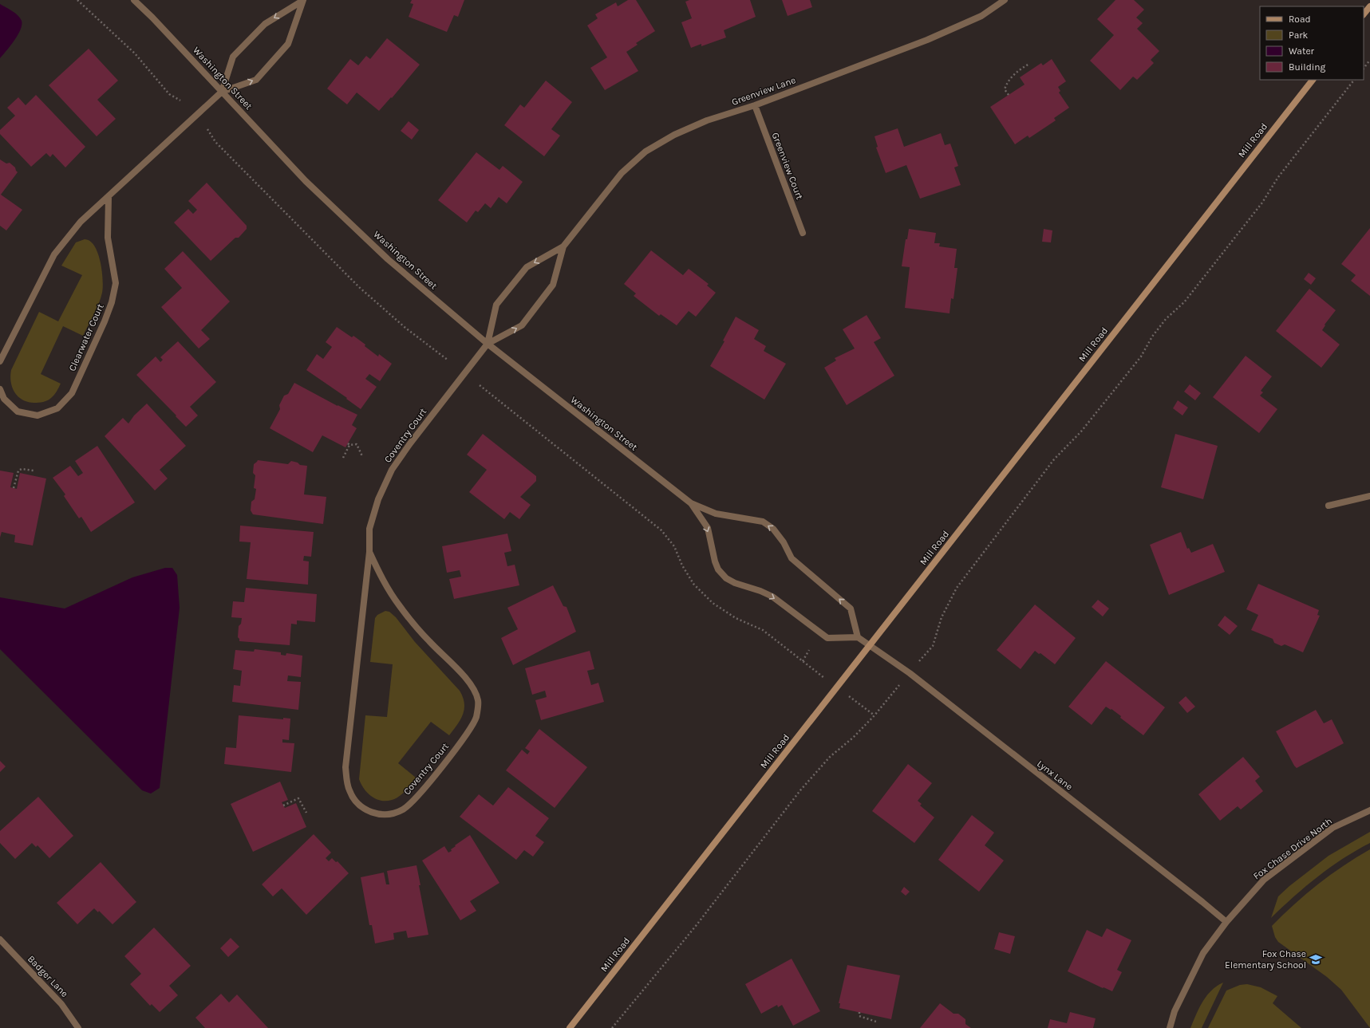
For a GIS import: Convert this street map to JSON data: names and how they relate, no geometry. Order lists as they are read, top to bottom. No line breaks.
{"streets":{"street":["Washington Street","Greenview Lane","Mill Road","Greenview Court","Clearwater Court","Coventry Court","Lynx Lane","Fox Chase Drive North","Badger Lane"]},"crossings":[["Washington Street","Greenview Lane"],["Washington Street","Coventry Court"],["Greenview Lane","Greenview Court"],["Greenview Lane","Coventry Court"],["Mill Road","Lynx Lane"],["Lynx Lane","Fox Chase Drive North"]],"places":{"school or university":["Fox Chase Elementary School"]},"legend":["Road","Park","Water","Building"]}
